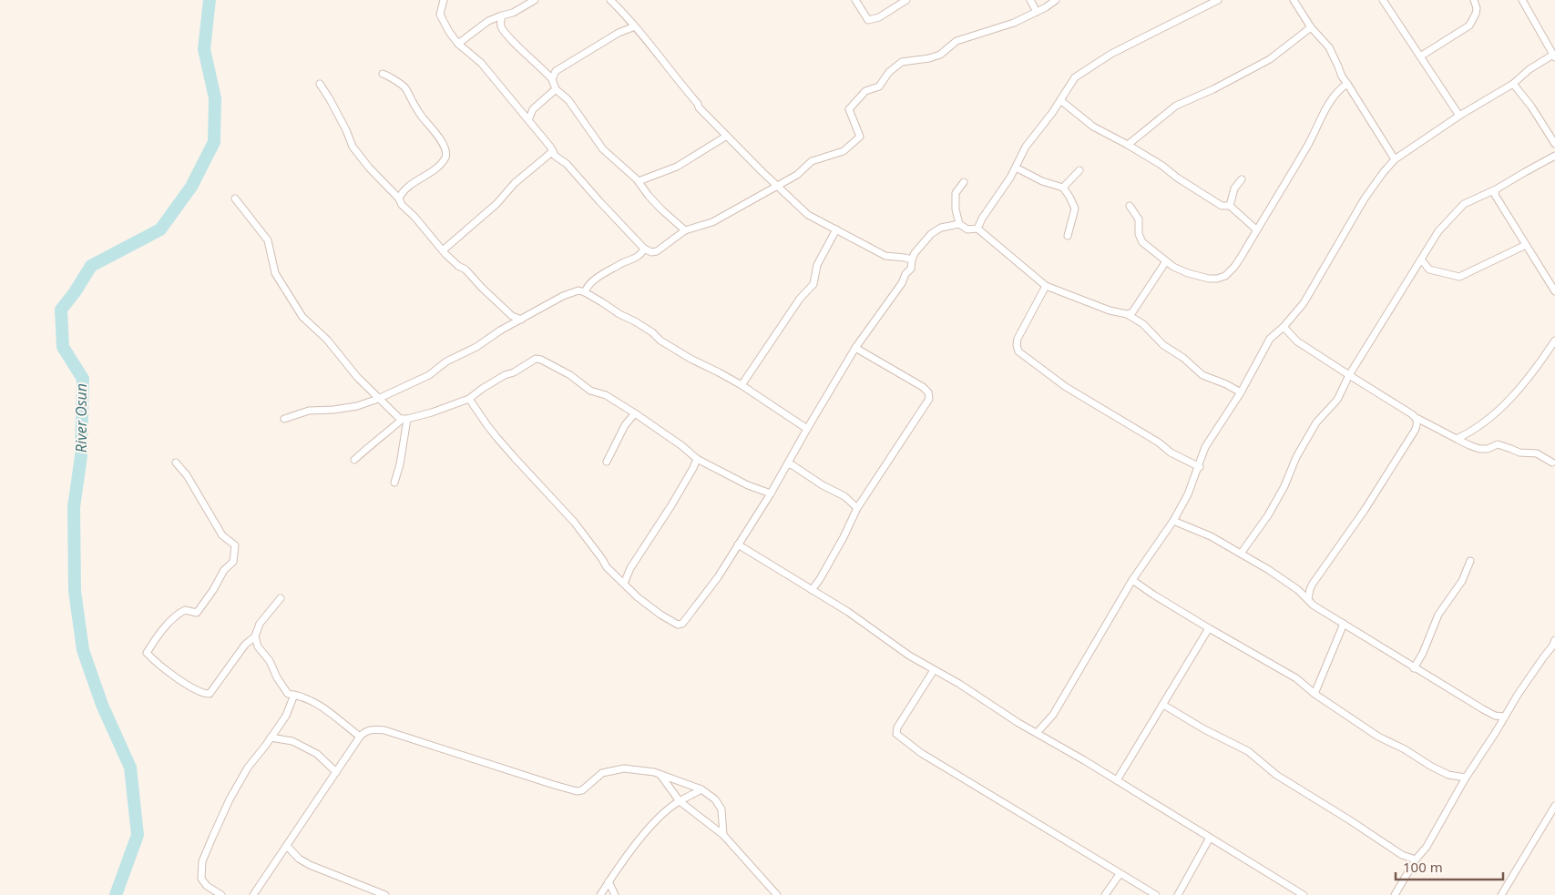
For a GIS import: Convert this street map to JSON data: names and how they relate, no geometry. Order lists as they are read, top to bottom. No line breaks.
{"water":["River Osun"],"scale_bar":"100 m"}
